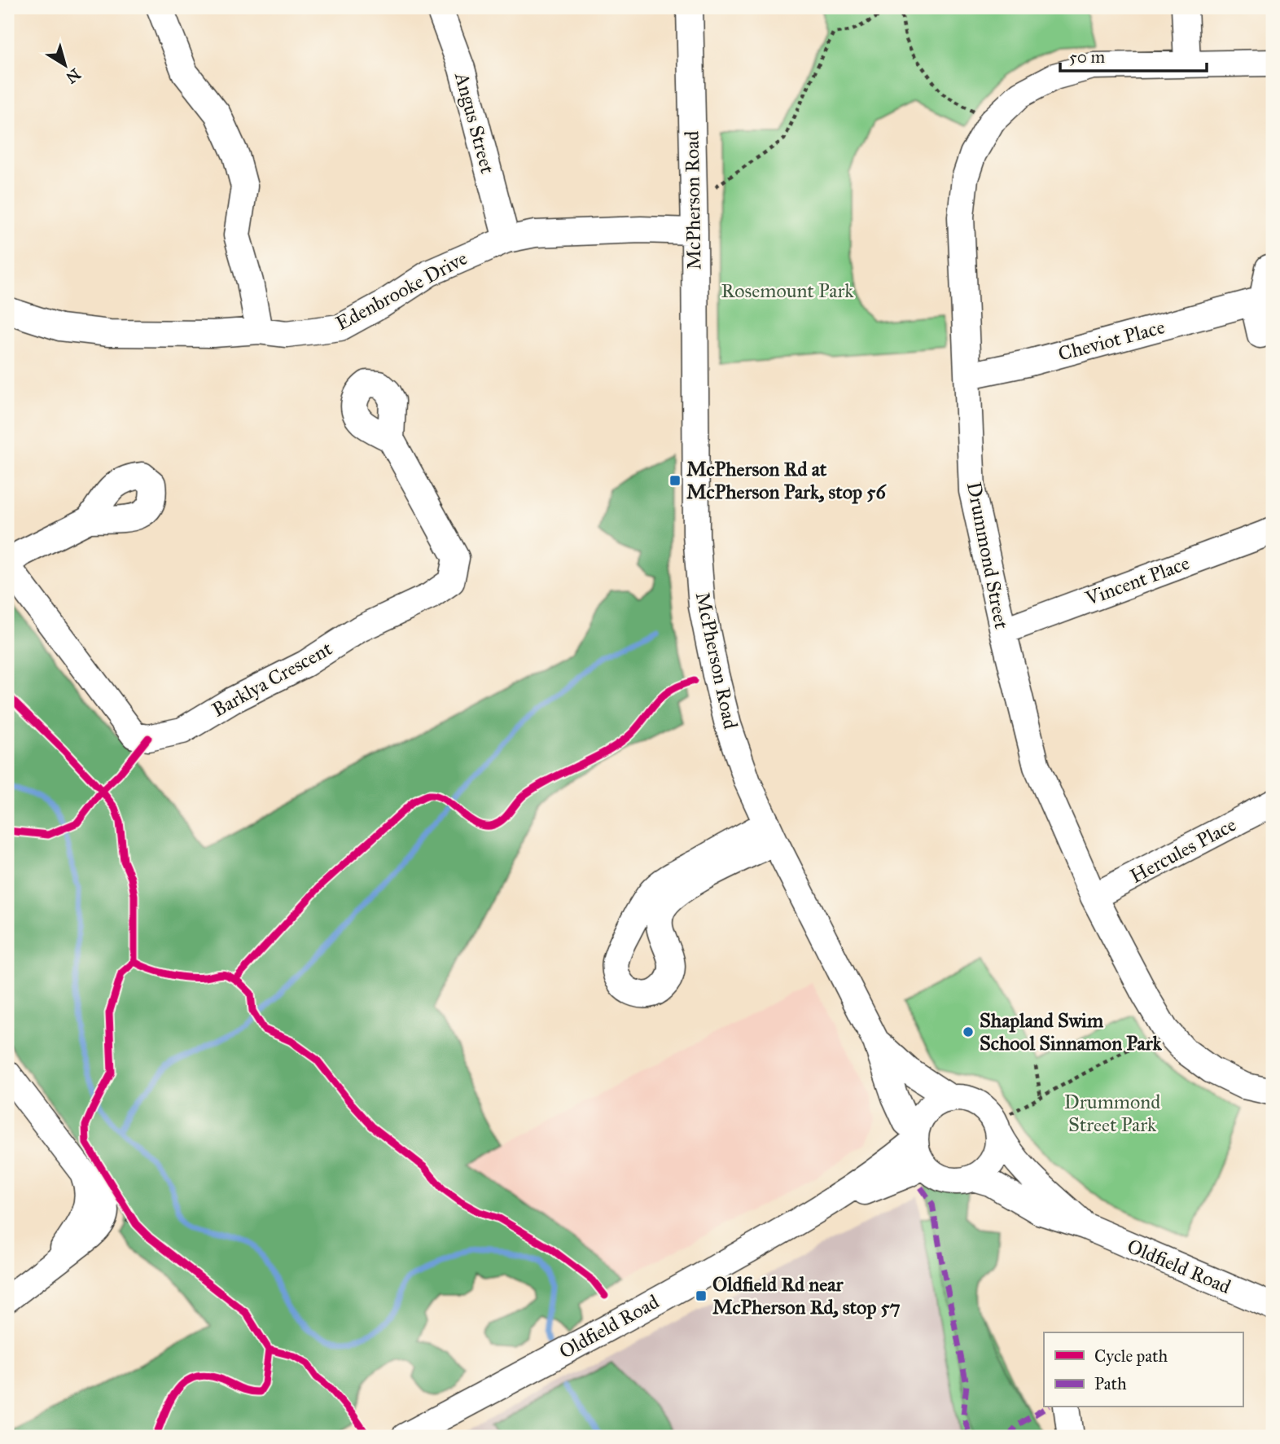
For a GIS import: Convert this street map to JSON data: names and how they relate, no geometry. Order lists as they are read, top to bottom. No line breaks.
{"streets":{"street":["Angus Street","McPherson Road","Edenbrooke Drive","Cheviot Place","Drummond Street","Vincent Place","Barklya Crescent","Hercules Place","Oldfield Road"]},"crossings":[["Angus Street","Edenbrooke Drive"],["McPherson Road","Edenbrooke Drive"],["Cheviot Place","Drummond Street"],["Drummond Street","Vincent Place"],["Drummond Street","Hercules Place"]],"parks":["Rosemount Park","Drummond Street Park"],"places":{"transit":["McPherson Rd at McPherson Park, stop 56","Oldfield Rd near McPherson Rd, stop 57"],"other":["Shapland Swim School Sinnamon Park"]},"legend":["Cycle path","Path"],"scale_bar":"50 m","north":"bottom right"}
